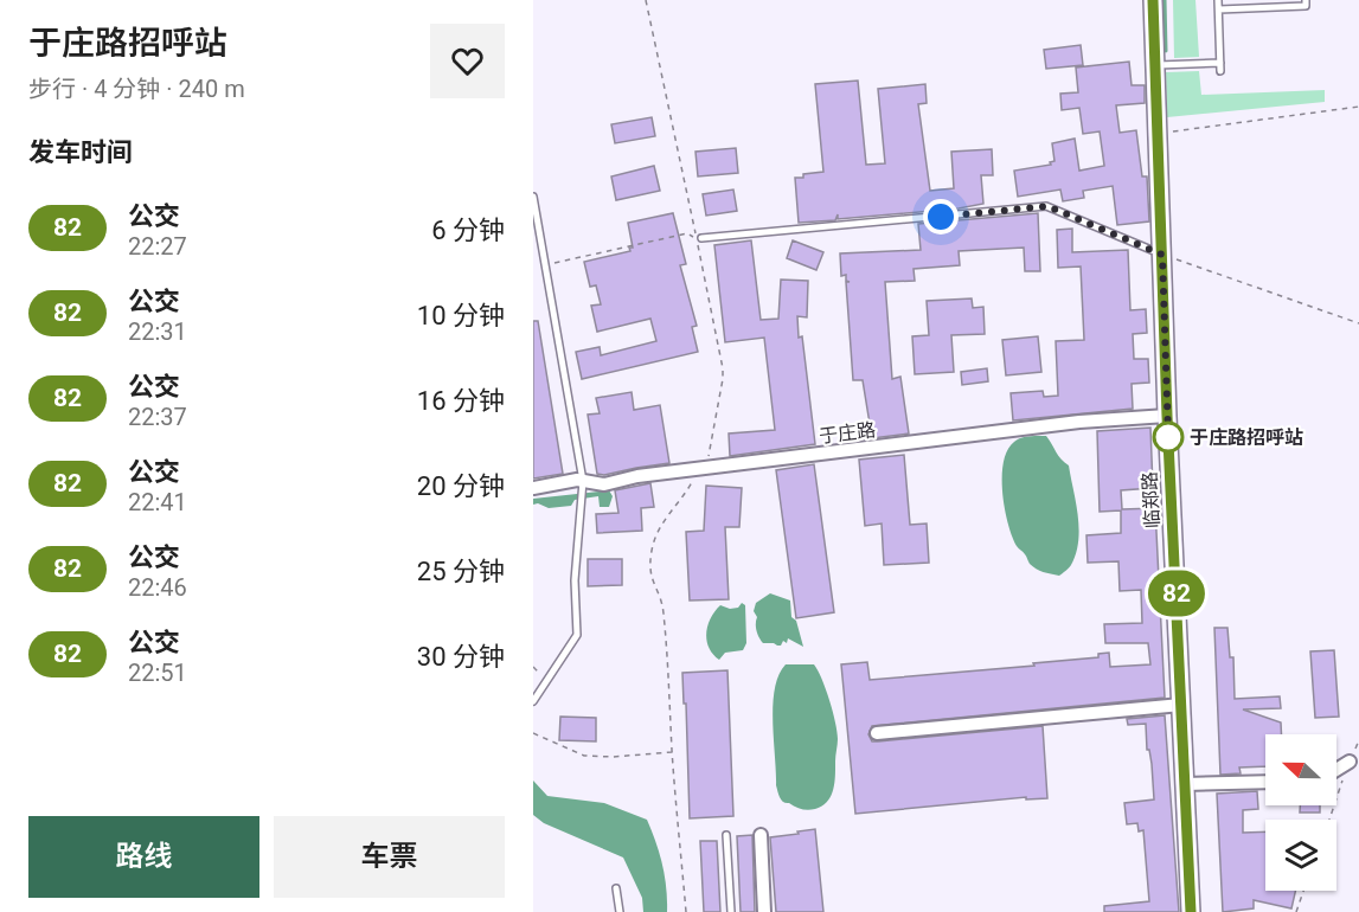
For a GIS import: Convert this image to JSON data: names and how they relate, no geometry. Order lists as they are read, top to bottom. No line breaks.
{"streets":{"main road":["临郑路"],"street":["于庄路"]},"crossings":[["于庄路","临郑路"]],"places":["于庄路招呼站"],"lines":["bus line 82"],"north":"left","page":{"heading":[["于庄路招呼站","步行 · 4 分钟 · 240 m"],"发车时间"],"on_map":"82","list":[{"mark":"82","name":"公交","note":"22:27","value":"6 分钟"},{"mark":"82","name":"公交","note":"22:31","value":"10 分钟"},{"mark":"82","name":"公交","note":"22:37","value":"16 分钟"},{"mark":"82","name":"公交","note":"22:41","value":"20 分钟"},{"mark":"82","name":"公交","note":"22:46","value":"25 分钟"},{"mark":"82","name":"公交","note":"22:51","value":"30 分钟"}],"buttons":["路线","车票"]}}
